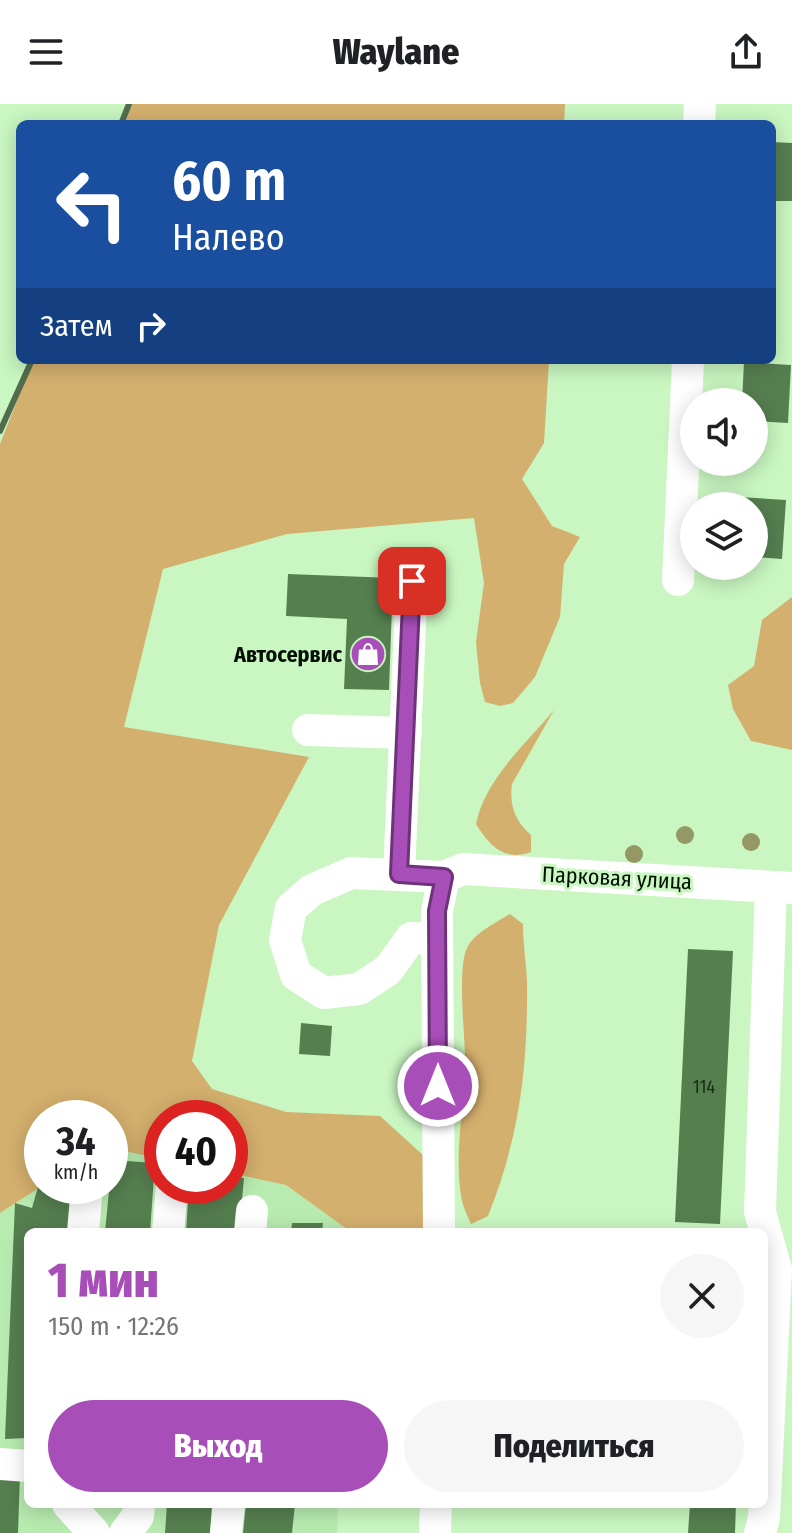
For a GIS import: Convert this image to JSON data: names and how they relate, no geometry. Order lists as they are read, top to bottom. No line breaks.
{"streets":{"street":["Парковая улица"]},"places":{"shop":["Автосервис"]},"house_numbers":["114"],"page":{"header":"Waylane","turn":["60 m","Налево"],"then":"Затем","speed":"34 km/h","limit":"40","heading":["1 мин","150 m · 12:26"],"buttons":["Выход","Поделиться"]}}
